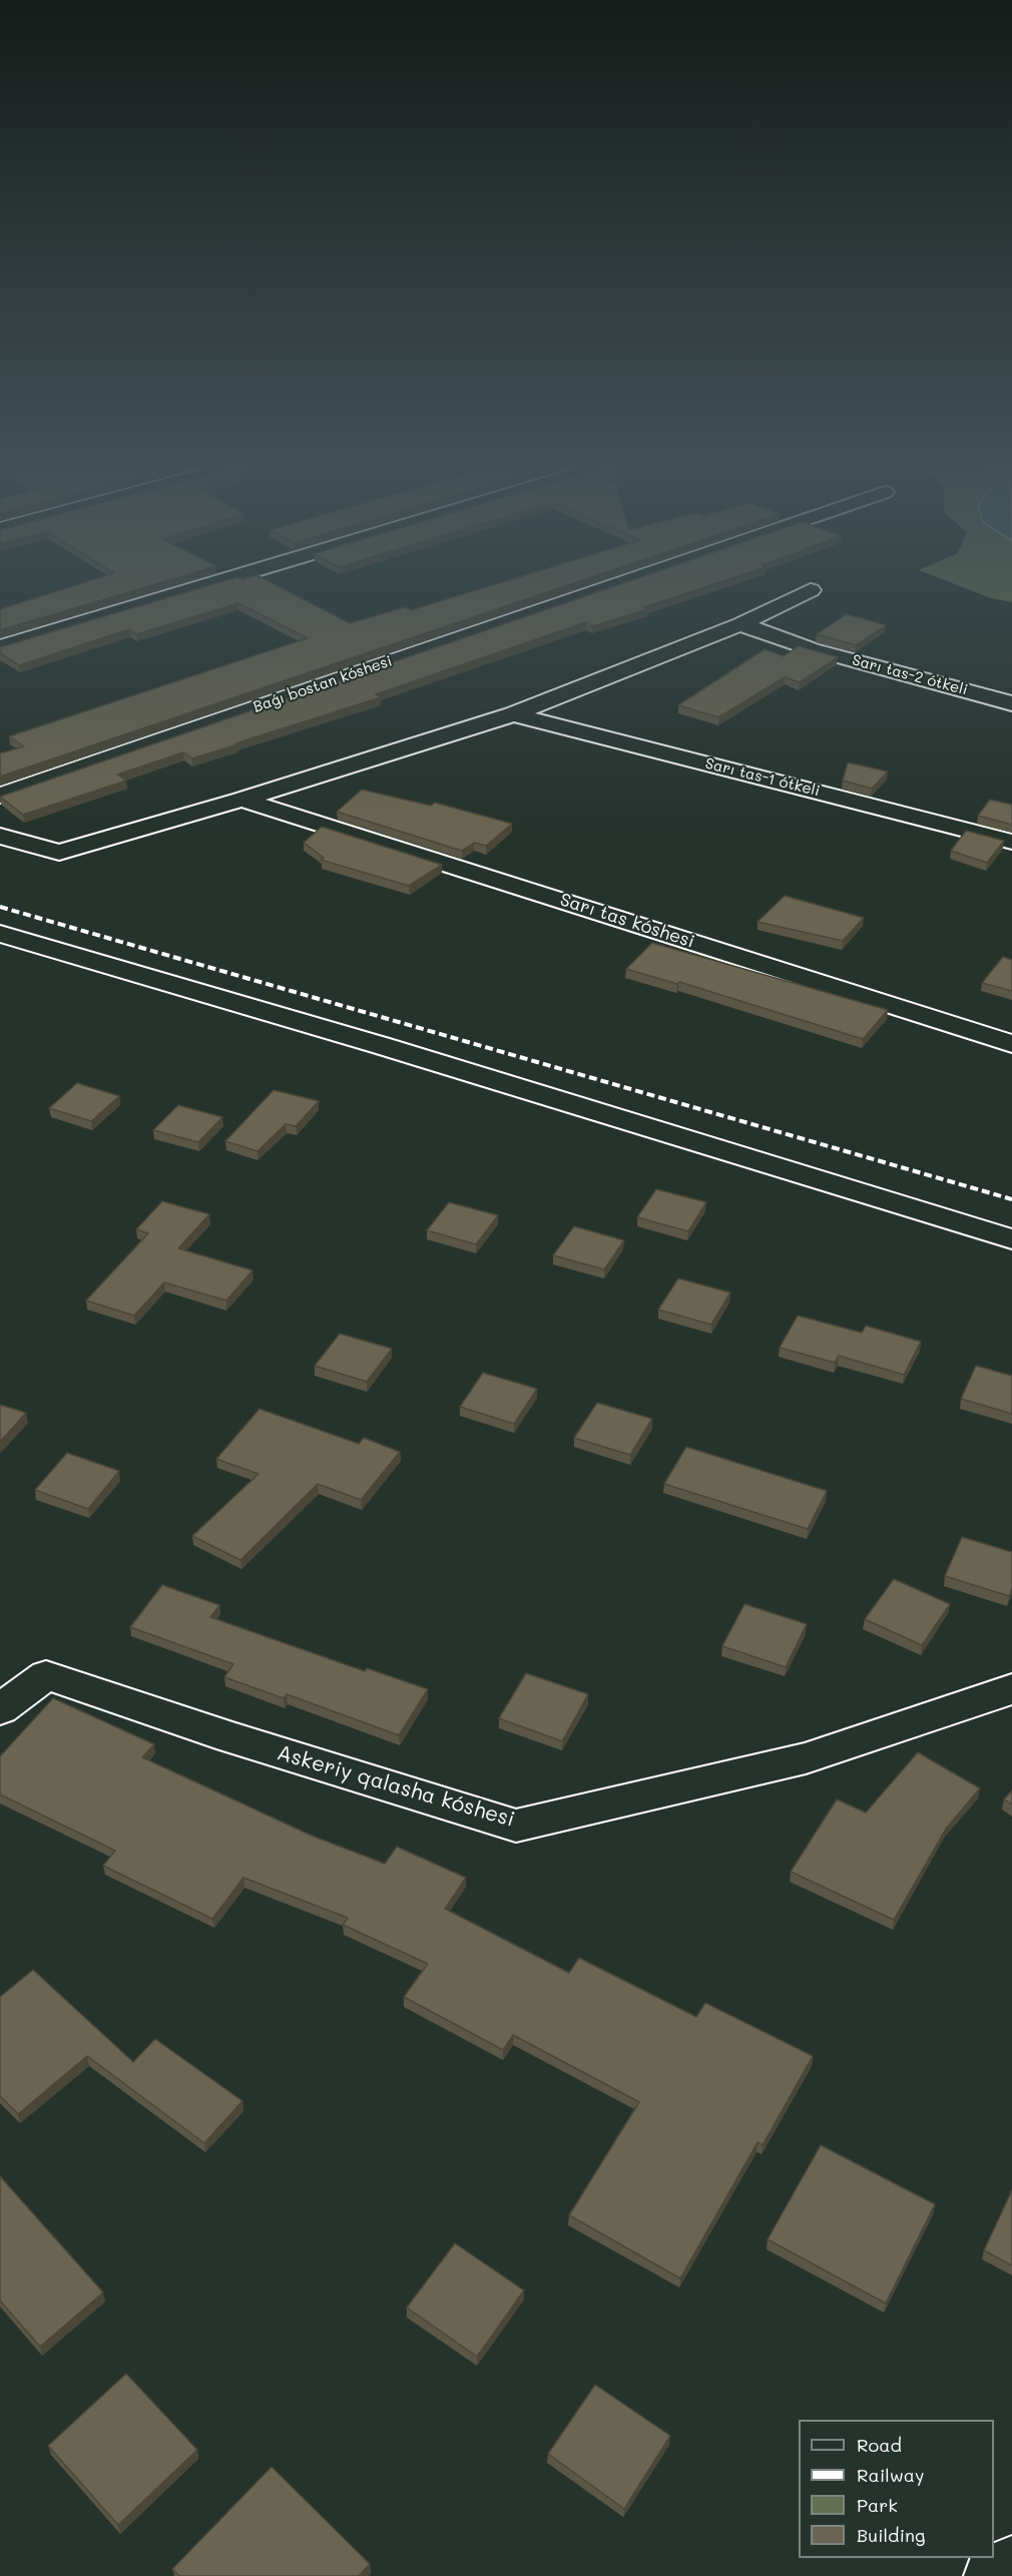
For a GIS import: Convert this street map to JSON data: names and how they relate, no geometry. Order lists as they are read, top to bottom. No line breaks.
{"streets":{"street":["Sarı tas-2 ótkeli","Baǵı bostan kóshesi","Sarı tas-1 ótkeli","Sarı tas kóshesi","Askeriy qalasha kóshesi"]},"legend":["Road","Railway","Park","Building"]}
